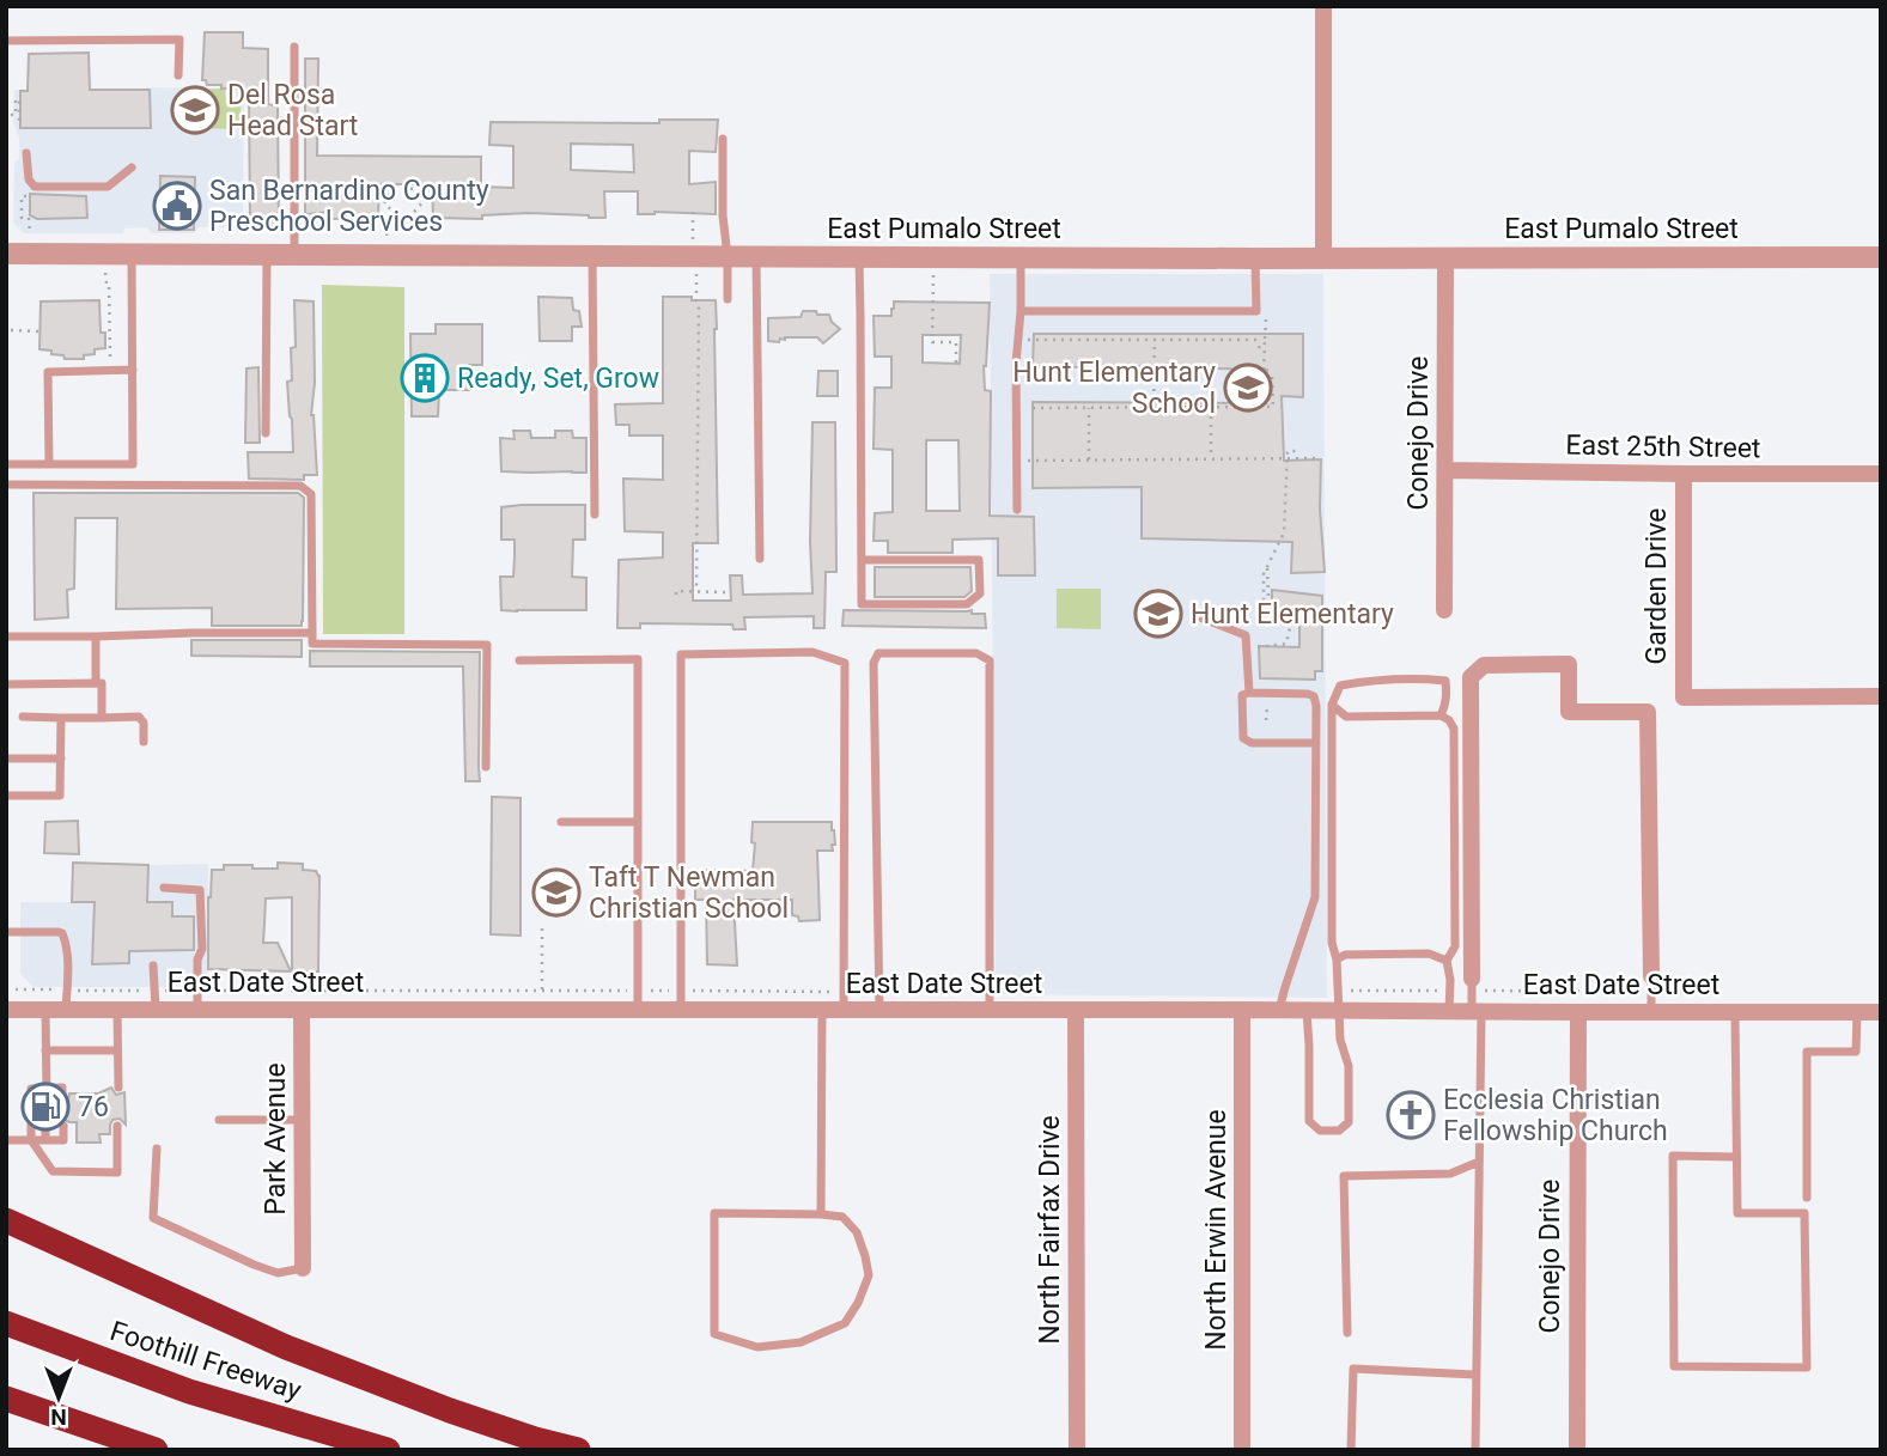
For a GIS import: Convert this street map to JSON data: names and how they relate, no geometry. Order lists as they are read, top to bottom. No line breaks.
{"streets":{"highway":["Foothill Freeway"],"street":["East Pumalo Street","Conejo Drive","East 25th Street","Garden Drive","East Date Street","Park Avenue","North Fairfax Drive","North Erwin Avenue"]},"crossings":[["East Pumalo Street","Conejo Drive"],["Conejo Drive","East 25th Street"],["Conejo Drive","East Date Street"],["East 25th Street","Garden Drive"],["East Date Street","Park Avenue"],["East Date Street","North Fairfax Drive"],["East Date Street","North Erwin Avenue"]],"places":{"school or university":["Del Rosa Head Start","Hunt Elementary School","Hunt Elementary","Taft T Newman Christian School"],"public building":["San Bernardino County Preschool Services"],"building":["Ready, Set, Grow"],"fuel station":["76"],"church":["Ecclesia Christian Fellowship Church"]},"north":"bottom"}
